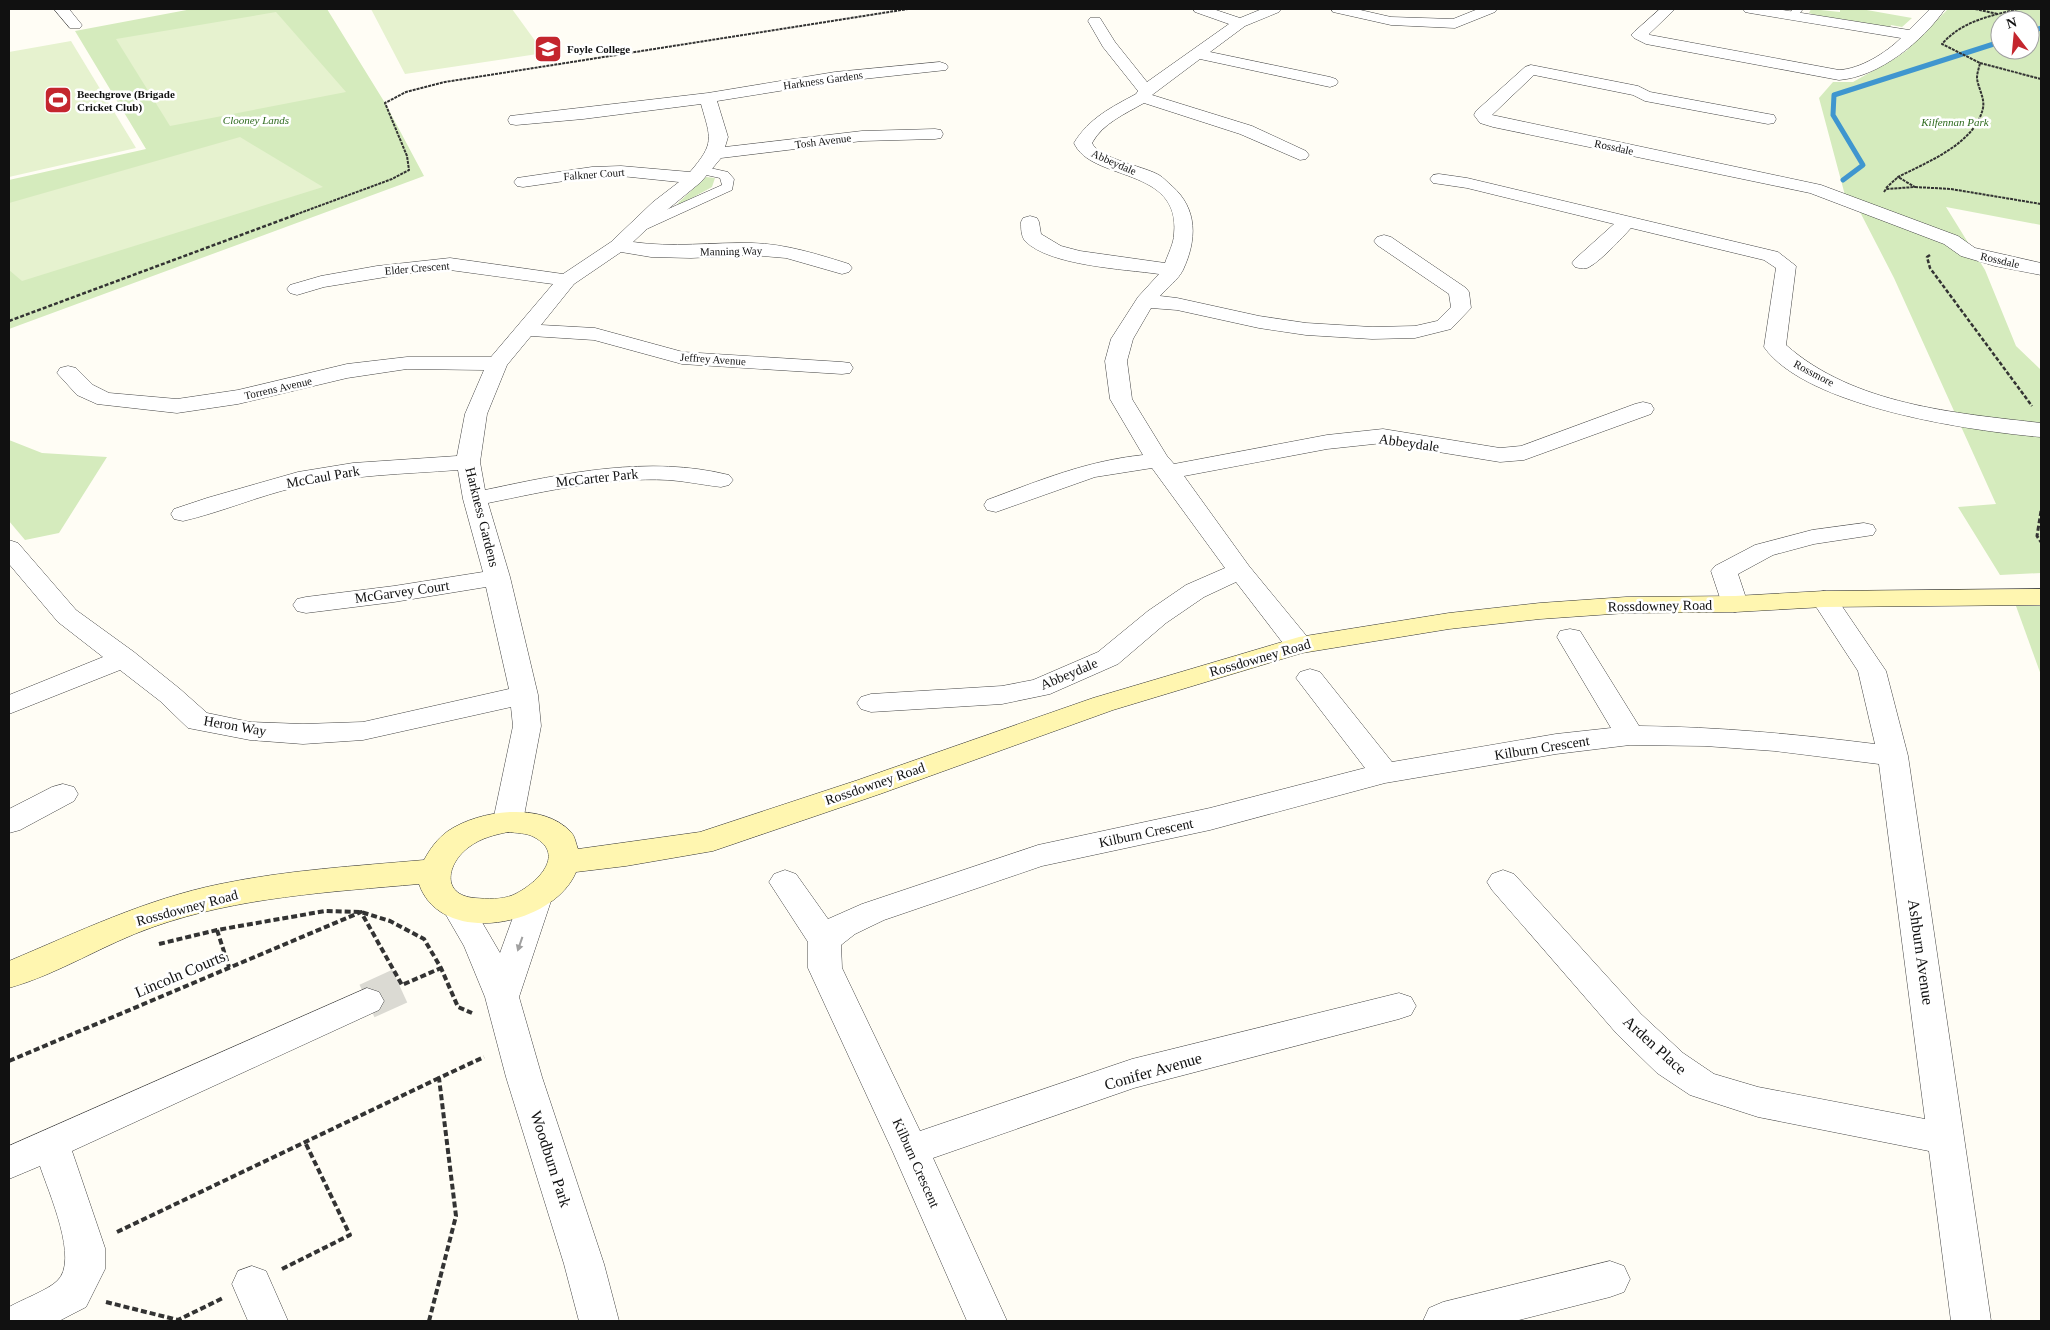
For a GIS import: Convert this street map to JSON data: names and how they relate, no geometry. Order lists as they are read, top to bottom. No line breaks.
{"streets":{"main road":["Rossdowney Road"],"street":["Harkness Gardens","Tosh Avenue","Rossdale","Abbeydale","Falkner Court","Manning Way","Elder Crescent","Jeffrey Avenue","Rossmore","Torrens Avenue","McCaul Park","McCarter Park","McGarvey Court","Heron Way","Kilburn Crescent","Ashburn Avenue","Arden Place","Conifer Avenue","Woodburn Park"],"path":["Lincoln Courts"]},"crossings":[["Harkness Gardens","Tosh Avenue"],["Harkness Gardens","Falkner Court"],["Harkness Gardens","Manning Way"],["Harkness Gardens","Elder Crescent"],["Harkness Gardens","Jeffrey Avenue"],["Harkness Gardens","Torrens Avenue"],["Harkness Gardens","McCaul Park"],["Harkness Gardens","McCarter Park"],["Harkness Gardens","McGarvey Court"],["Harkness Gardens","Rossdowney Road"],["Harkness Gardens","Heron Way"],["Harkness Gardens","Woodburn Park"],["Tosh Avenue","Falkner Court"],["Abbeydale","Rossdowney Road"],["Rossdowney Road","Ashburn Avenue"],["Rossdowney Road","Woodburn Park"],["Kilburn Crescent","Ashburn Avenue"],["Kilburn Crescent","Conifer Avenue"],["Ashburn Avenue","Arden Place"]],"parks":["Clooney Lands","Kilfennan Park"],"places":{"school or university":["Foyle College"],"sports":["Beechgrove (Brigade Cricket Club)"]},"north":"top"}
